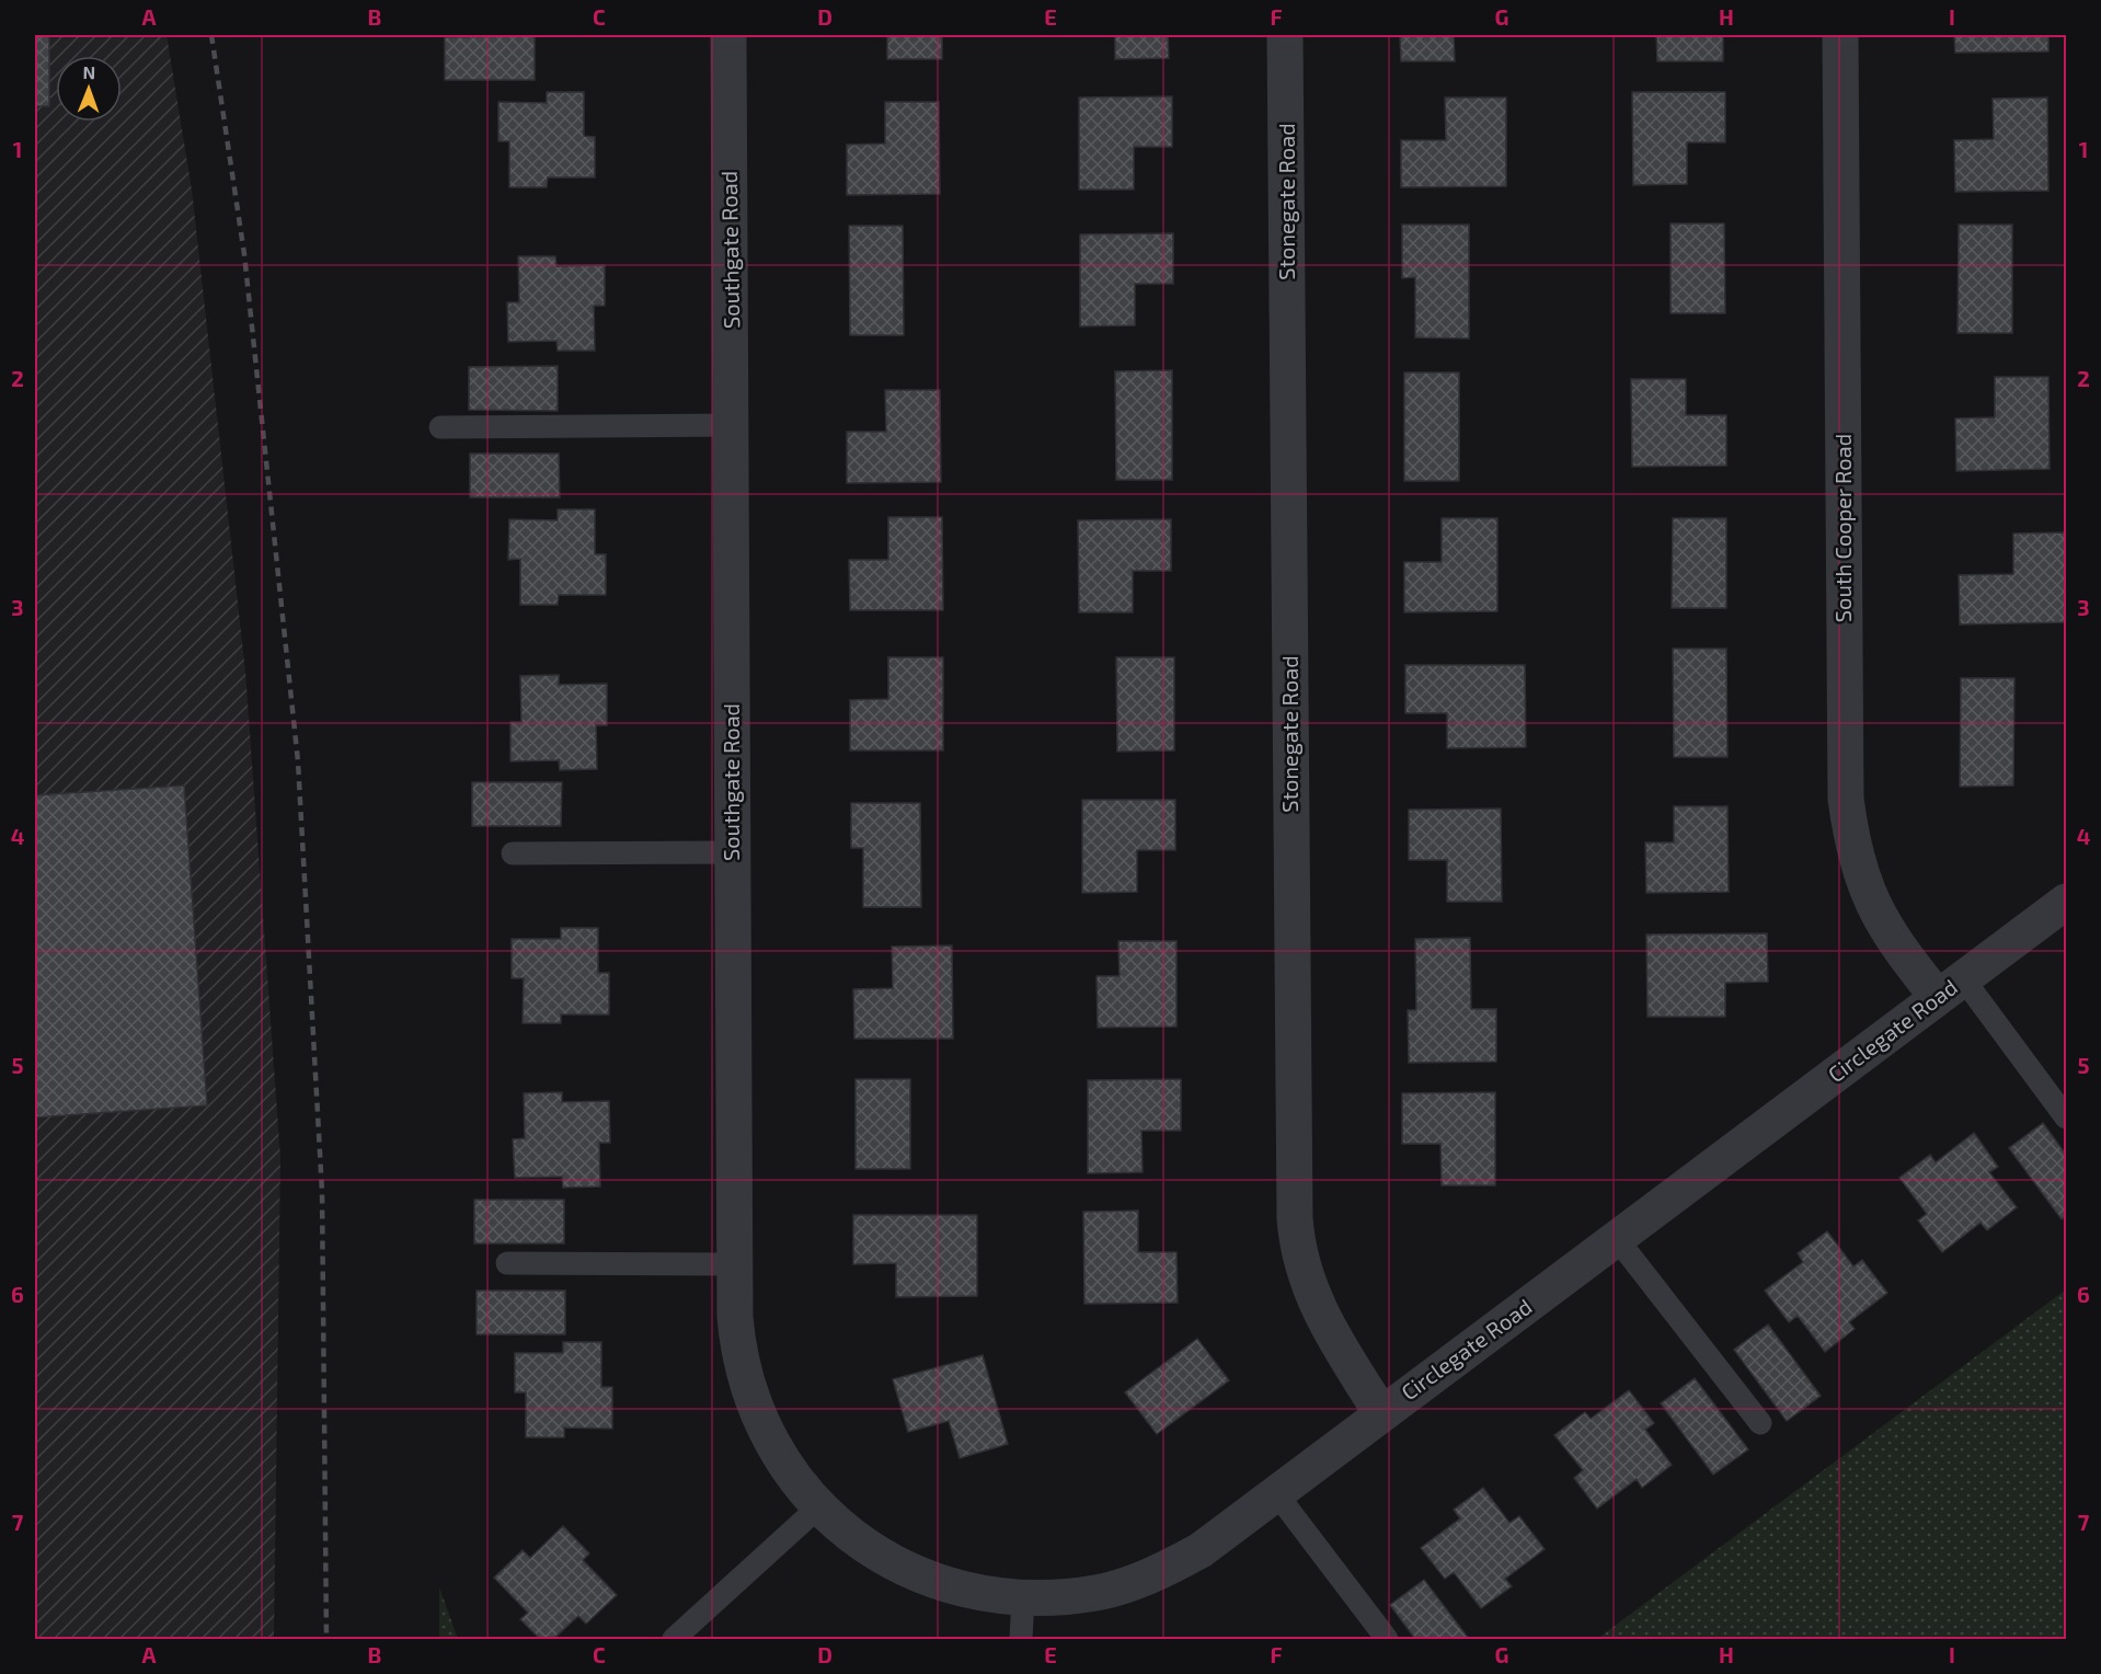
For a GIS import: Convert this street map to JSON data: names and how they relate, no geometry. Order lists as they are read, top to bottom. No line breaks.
{"streets":{"street":["Stonegate Road","Southgate Road","South Cooper Road","Circlegate Road"]},"crossings":[["Stonegate Road","Circlegate Road"],["Southgate Road","Circlegate Road"],["South Cooper Road","Circlegate Road"]],"north":"top","grid":{"columns":["A","B","C","D","E","F","G","H","I"],"rows":["1","2","3","4","5","6","7"]}}
